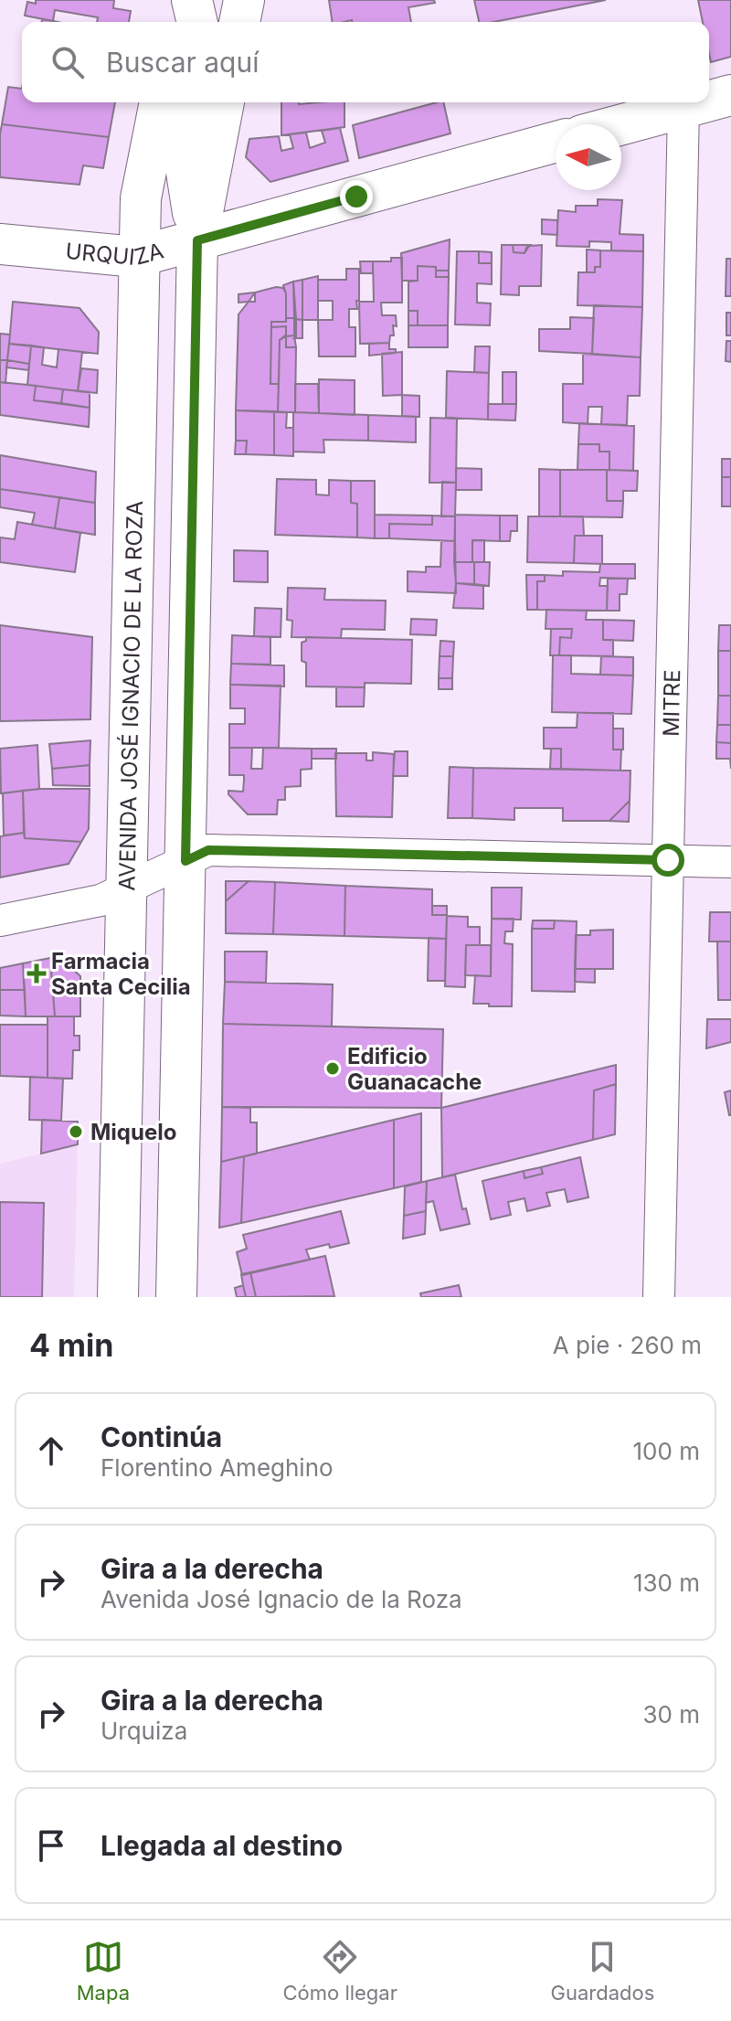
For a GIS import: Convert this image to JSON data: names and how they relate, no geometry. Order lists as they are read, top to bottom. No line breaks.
{"streets":{"main road":["URQUIZA","AVENIDA JOSÉ IGNACIO DE LA ROZA"],"street":["MITRE"]},"crossings":[["URQUIZA","AVENIDA JOSÉ IGNACIO DE LA ROZA"]],"places":{"health":["Farmacia Santa Cecilia"],"other":["Edificio Guanacache","Miquelo"]},"north":"left","page":{"search":"Buscar aquí","heading":["4 min","A pie · 260 m"],"list":[["Continúa","Florentino Ameghino","100 m"],["Gira a la derecha","Avenida José Ignacio de la Roza","130 m"],["Gira a la derecha","Urquiza","30 m"],"Llegada al destino"],"nav":["Mapa","Cómo llegar","Guardados"]}}
